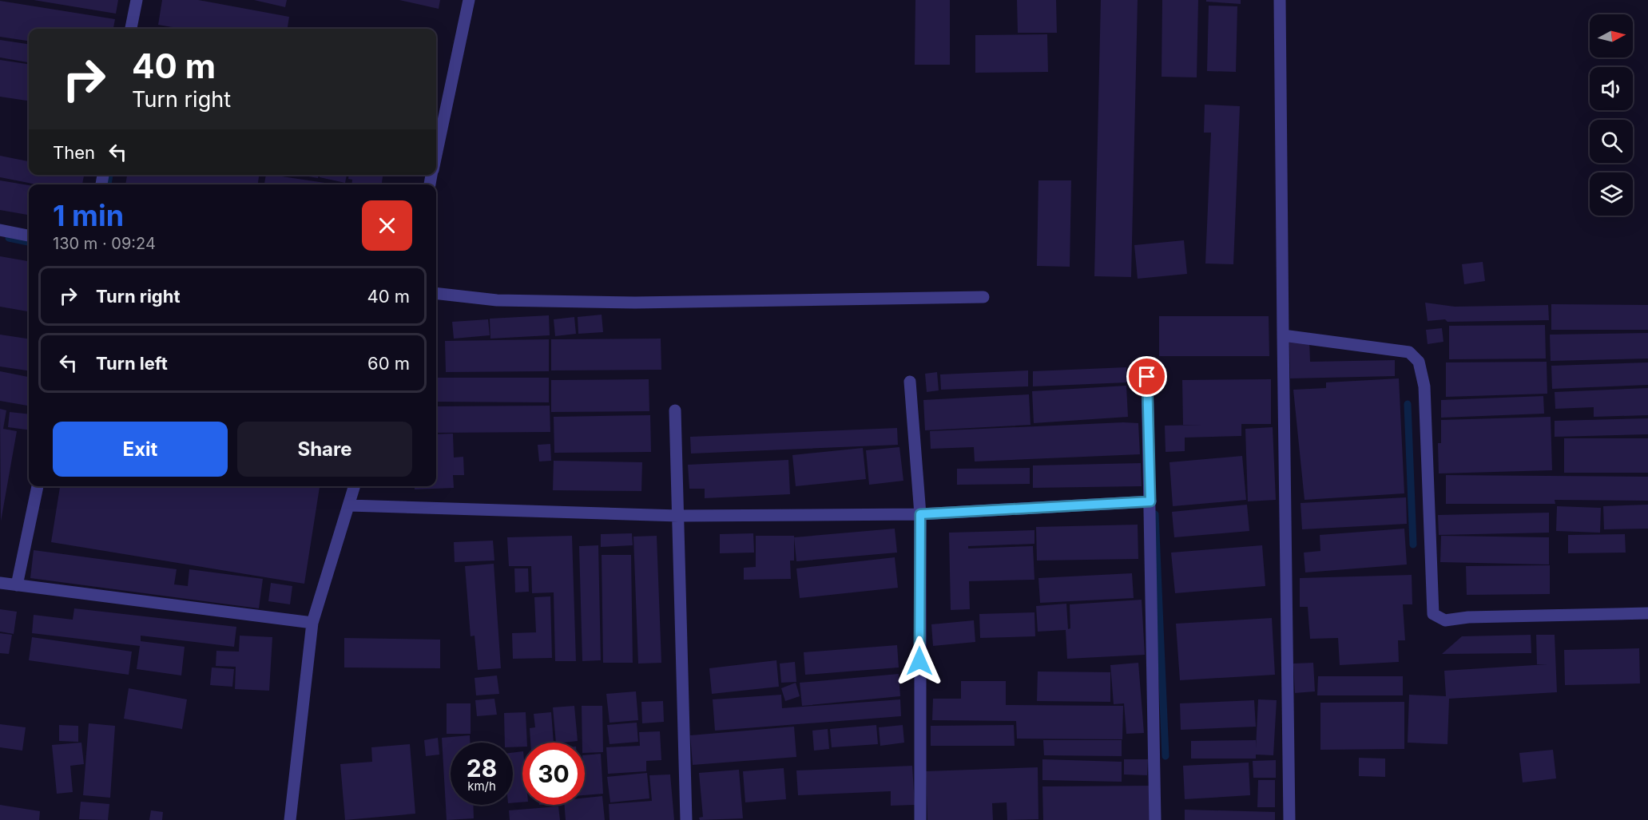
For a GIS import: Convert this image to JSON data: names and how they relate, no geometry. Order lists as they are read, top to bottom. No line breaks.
{"north":"right","page":{"turn":["40 m","Turn right"],"then":"Then","heading":["1 min","130 m · 09:24"],"list":[{"name":"Turn right","value":"40 m"},{"name":"Turn left","value":"60 m"}],"buttons":["Exit","Share"],"speed":"28 km/h","limit":"30"}}
